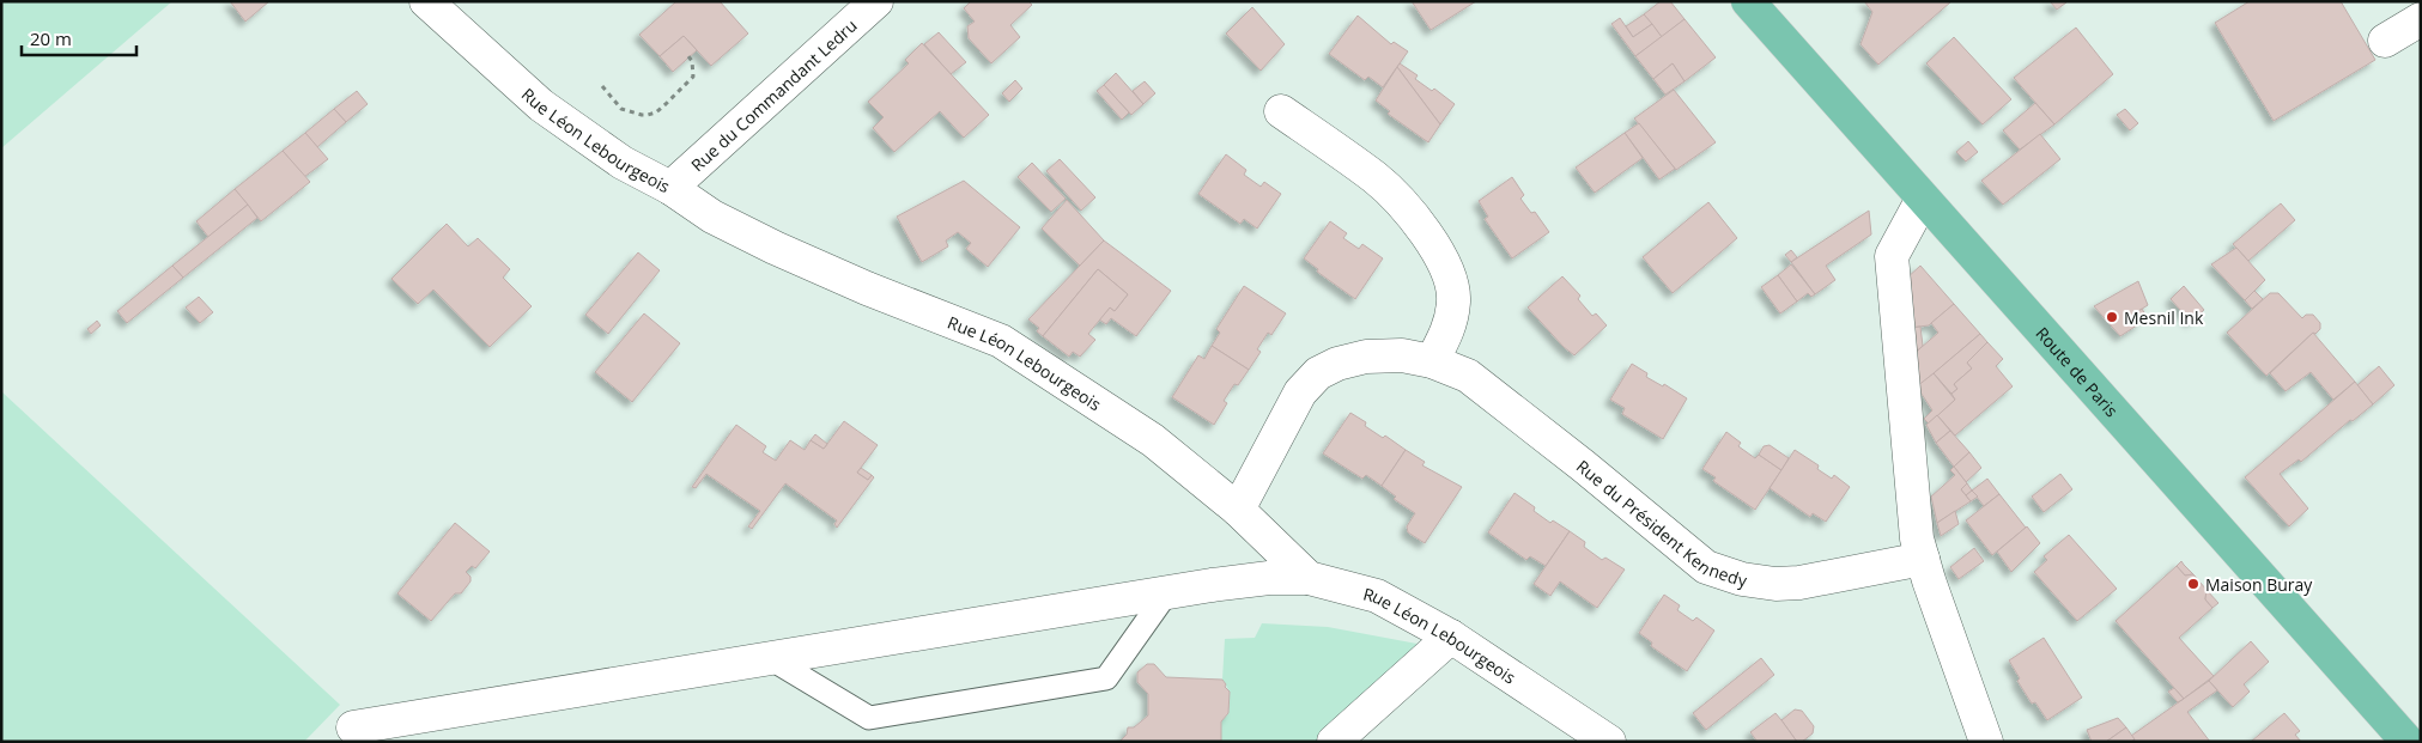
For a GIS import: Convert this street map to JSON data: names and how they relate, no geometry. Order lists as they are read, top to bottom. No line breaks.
{"streets":{"main road":["Route de Paris"],"street":["Rue du Commandant Ledru","Rue Léon Lebourgeois","Rue du Président Kennedy"]},"crossings":[["Rue du Commandant Ledru","Rue Léon Lebourgeois"],["Rue Léon Lebourgeois","Rue du Président Kennedy"]],"places":["Mesnil Ink","Maison Buray"],"scale_bar":"20 m"}
